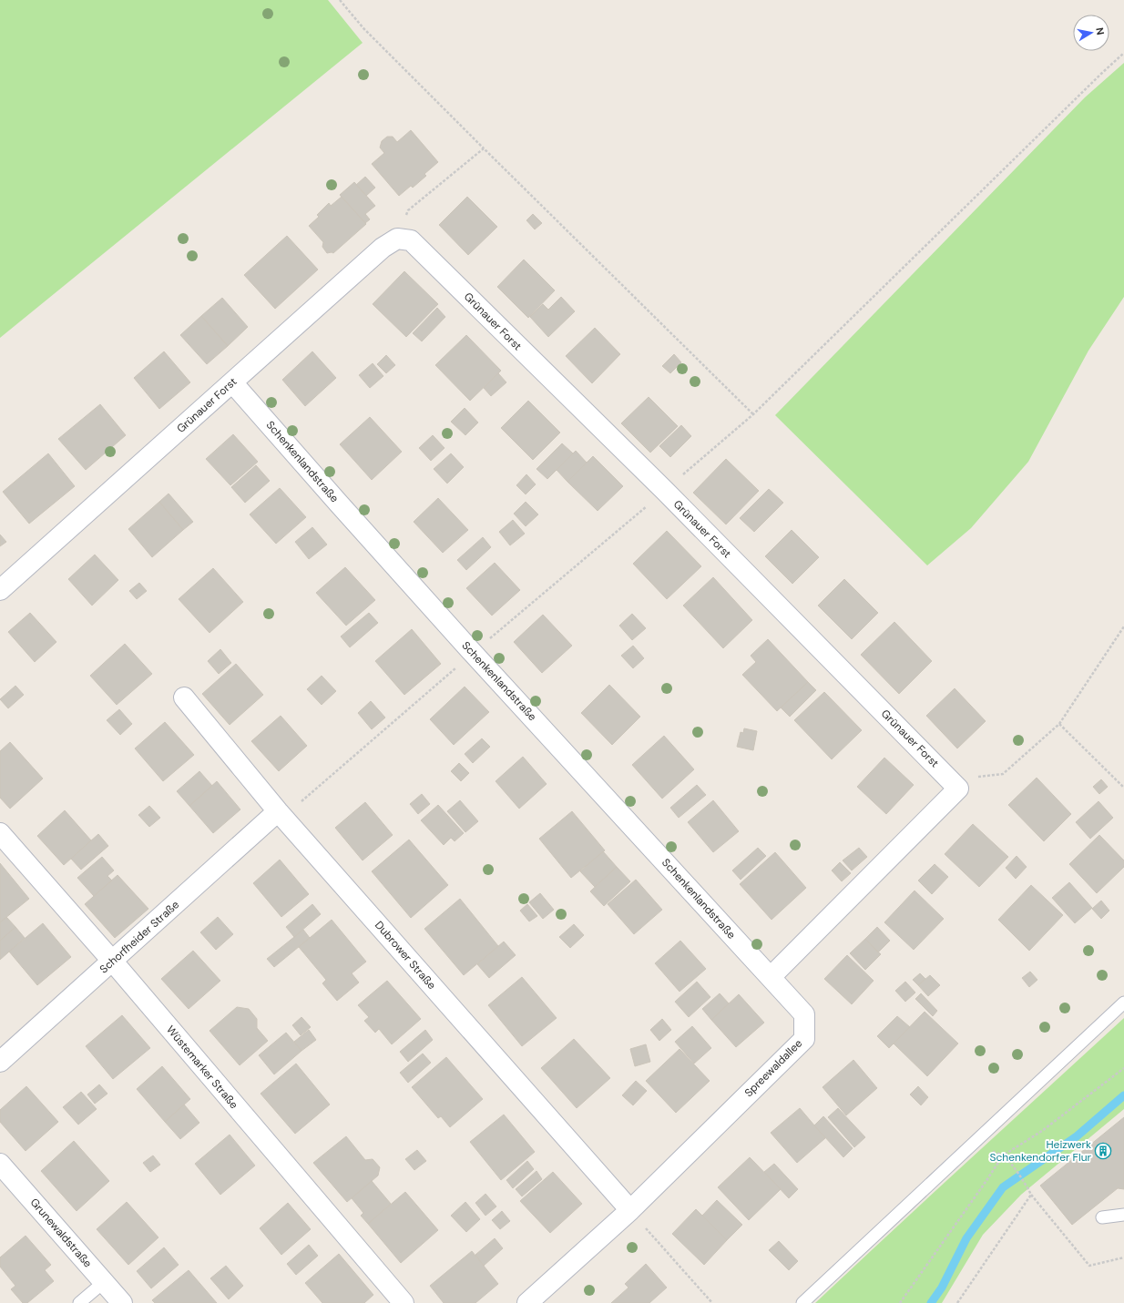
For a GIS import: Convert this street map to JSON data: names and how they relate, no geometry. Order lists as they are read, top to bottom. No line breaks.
{"streets":{"street":["Grünauer Forst","Schenkenlandstraße","Schorfheider Straße","Dubrower Straße","Wüstemarker Straße","Spreewaldallee","Grunewaldstraße"]},"crossings":[["Grünauer Forst","Schenkenlandstraße"],["Schenkenlandstraße","Spreewaldallee"],["Schorfheider Straße","Dubrower Straße"],["Schorfheider Straße","Wüstemarker Straße"],["Dubrower Straße","Spreewaldallee"]],"places":{"building":["Heizwerk Schenkendorfer Flur"]},"north":"right"}
